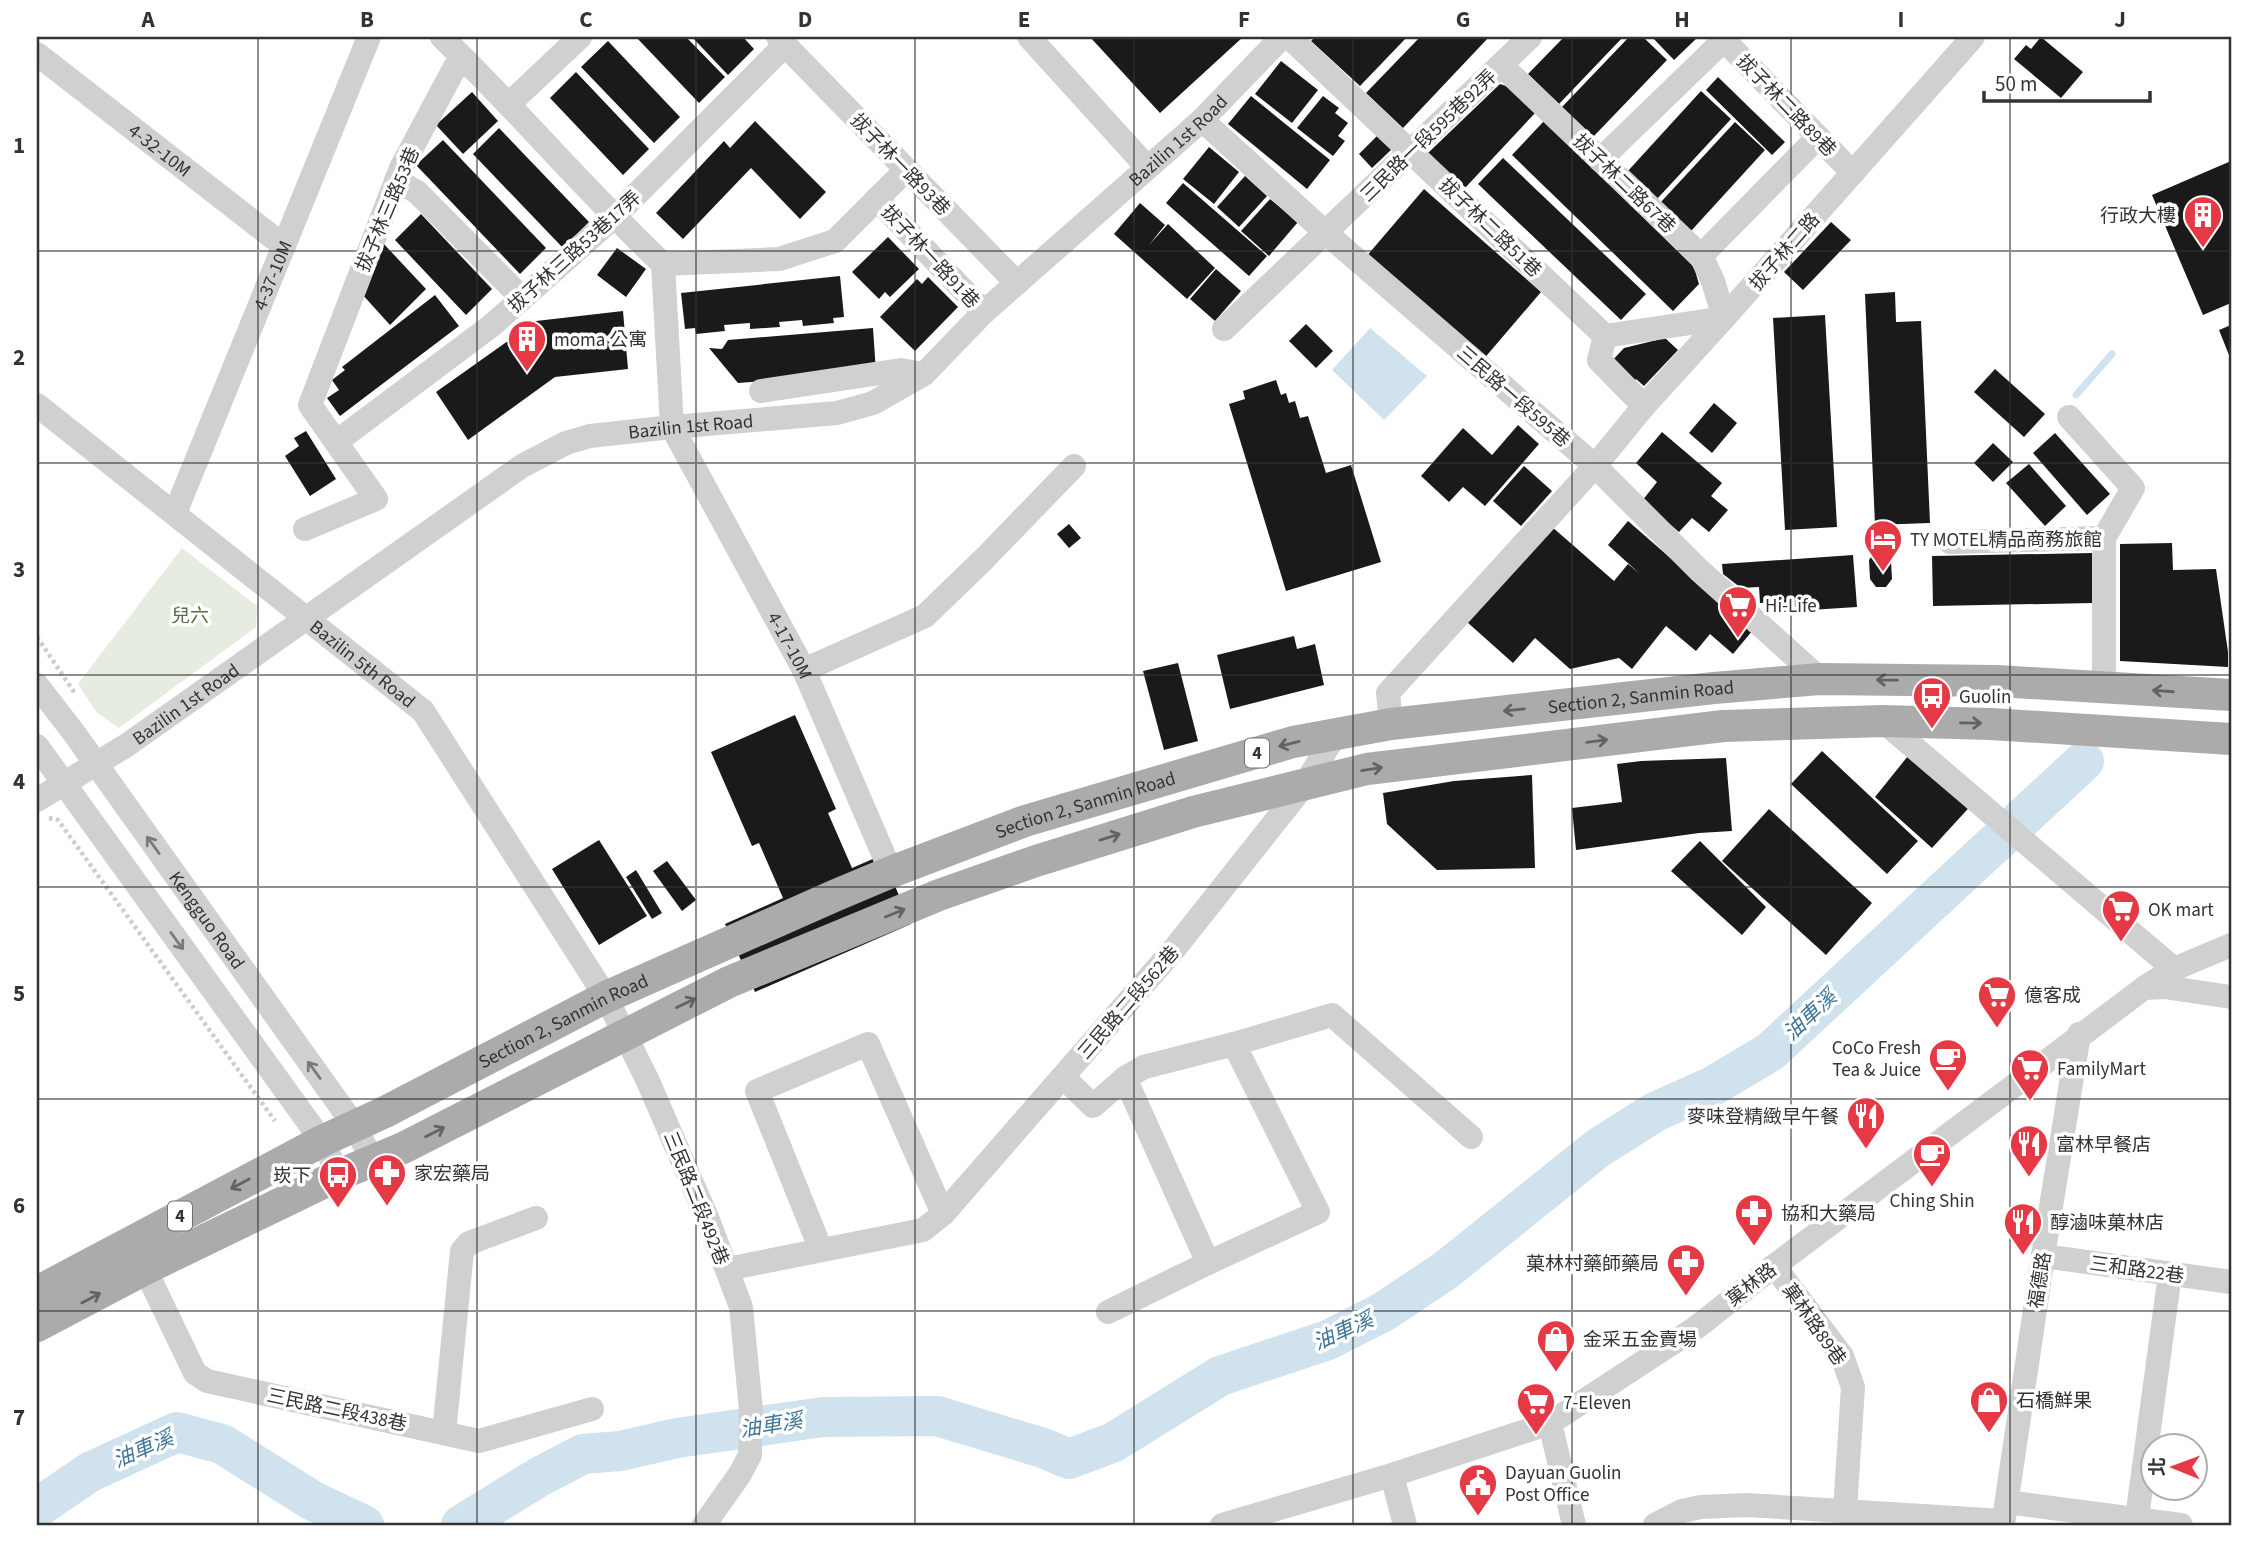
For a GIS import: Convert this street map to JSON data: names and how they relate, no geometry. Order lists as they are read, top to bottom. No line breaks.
{"streets":{"main road":["Section 2, Sanmin Road","4"],"street":["拔子林二路89巷","三民路一段595巷92弄","Bazilin 1st Road","4-32-10M","拔子林一路93巷","拔子林二路67巷","拔子林三路53巷","拔子林二路51巷","拔子林三路53巷17弄","拔子林二路","拔子林一路91巷","4-37-10M","三民路一段595巷","4-17-10M","Bazilin 5th Road","Kengguo Road","三民路二段562巷","三民路二段492巷","三和路22巷","福德路","菓林路","菓林路89巷","三民路二段438巷"]},"crossings":[["拔子林二路89巷","拔子林二路"],["三民路一段595巷92弄","拔子林二路67巷"],["三民路一段595巷92弄","拔子林二路51巷"],["三民路一段595巷92弄","三民路一段595巷"],["Bazilin 1st Road","拔子林一路93巷"],["Bazilin 1st Road","拔子林一路91巷"],["Bazilin 1st Road","三民路一段595巷"],["Bazilin 1st Road","4-17-10M"],["Bazilin 1st Road","Bazilin 5th Road"],["Bazilin 1st Road","Kengguo Road"],["4-32-10M","4-37-10M"],["拔子林一路93巷","拔子林三路53巷17弄"],["拔子林一路93巷","拔子林一路91巷"],["拔子林二路67巷","拔子林二路"],["拔子林三路53巷","拔子林三路53巷17弄"],["拔子林二路","三民路一段595巷"],["拔子林二路","Section 2, Sanmin Road"],["4-37-10M","Bazilin 5th Road"],["三民路一段595巷","Section 2, Sanmin Road"],["4-17-10M","Section 2, Sanmin Road"],["Bazilin 5th Road","Section 2, Sanmin Road"],["Bazilin 5th Road","三民路二段492巷"],["Section 2, Sanmin Road","Kengguo Road"],["Section 2, Sanmin Road","三民路二段562巷"],["Section 2, Sanmin Road","三民路二段492巷"],["Section 2, Sanmin Road","三民路二段438巷"],["三民路二段562巷","三民路二段492巷"],["三和路22巷","福德路"],["福德路","菓林路"],["菓林路","菓林路89巷"]],"water":["油車溪"],"parks":["兒六"],"places":{"building":["行政大樓","moma 公寓"],"hotel":["TY MOTEL精品商務旅館"],"supermarket":["Hi-Life","OK mart","億客成","FamilyMart","7-Eleven"],"bus stop":["Guolin","崁下"],"cafe":["CoCo Fresh Tea & Juice","Ching Shin"],"restaurant":["麥味登精緻早午餐","富林早餐店","醇滷味菓林店"],"pharmacy":["家宏藥局","協和大藥局","菓林村藥師藥局"],"shop":["金采五金賣場","石橋鮮果"],"public building":["Dayuan Guolin Post Office"]},"scale_bar":"50 m","north":"left","grid":{"columns":["A","B","C","D","E","F","G","H","I","J"],"rows":["1","2","3","4","5","6","7"]}}
